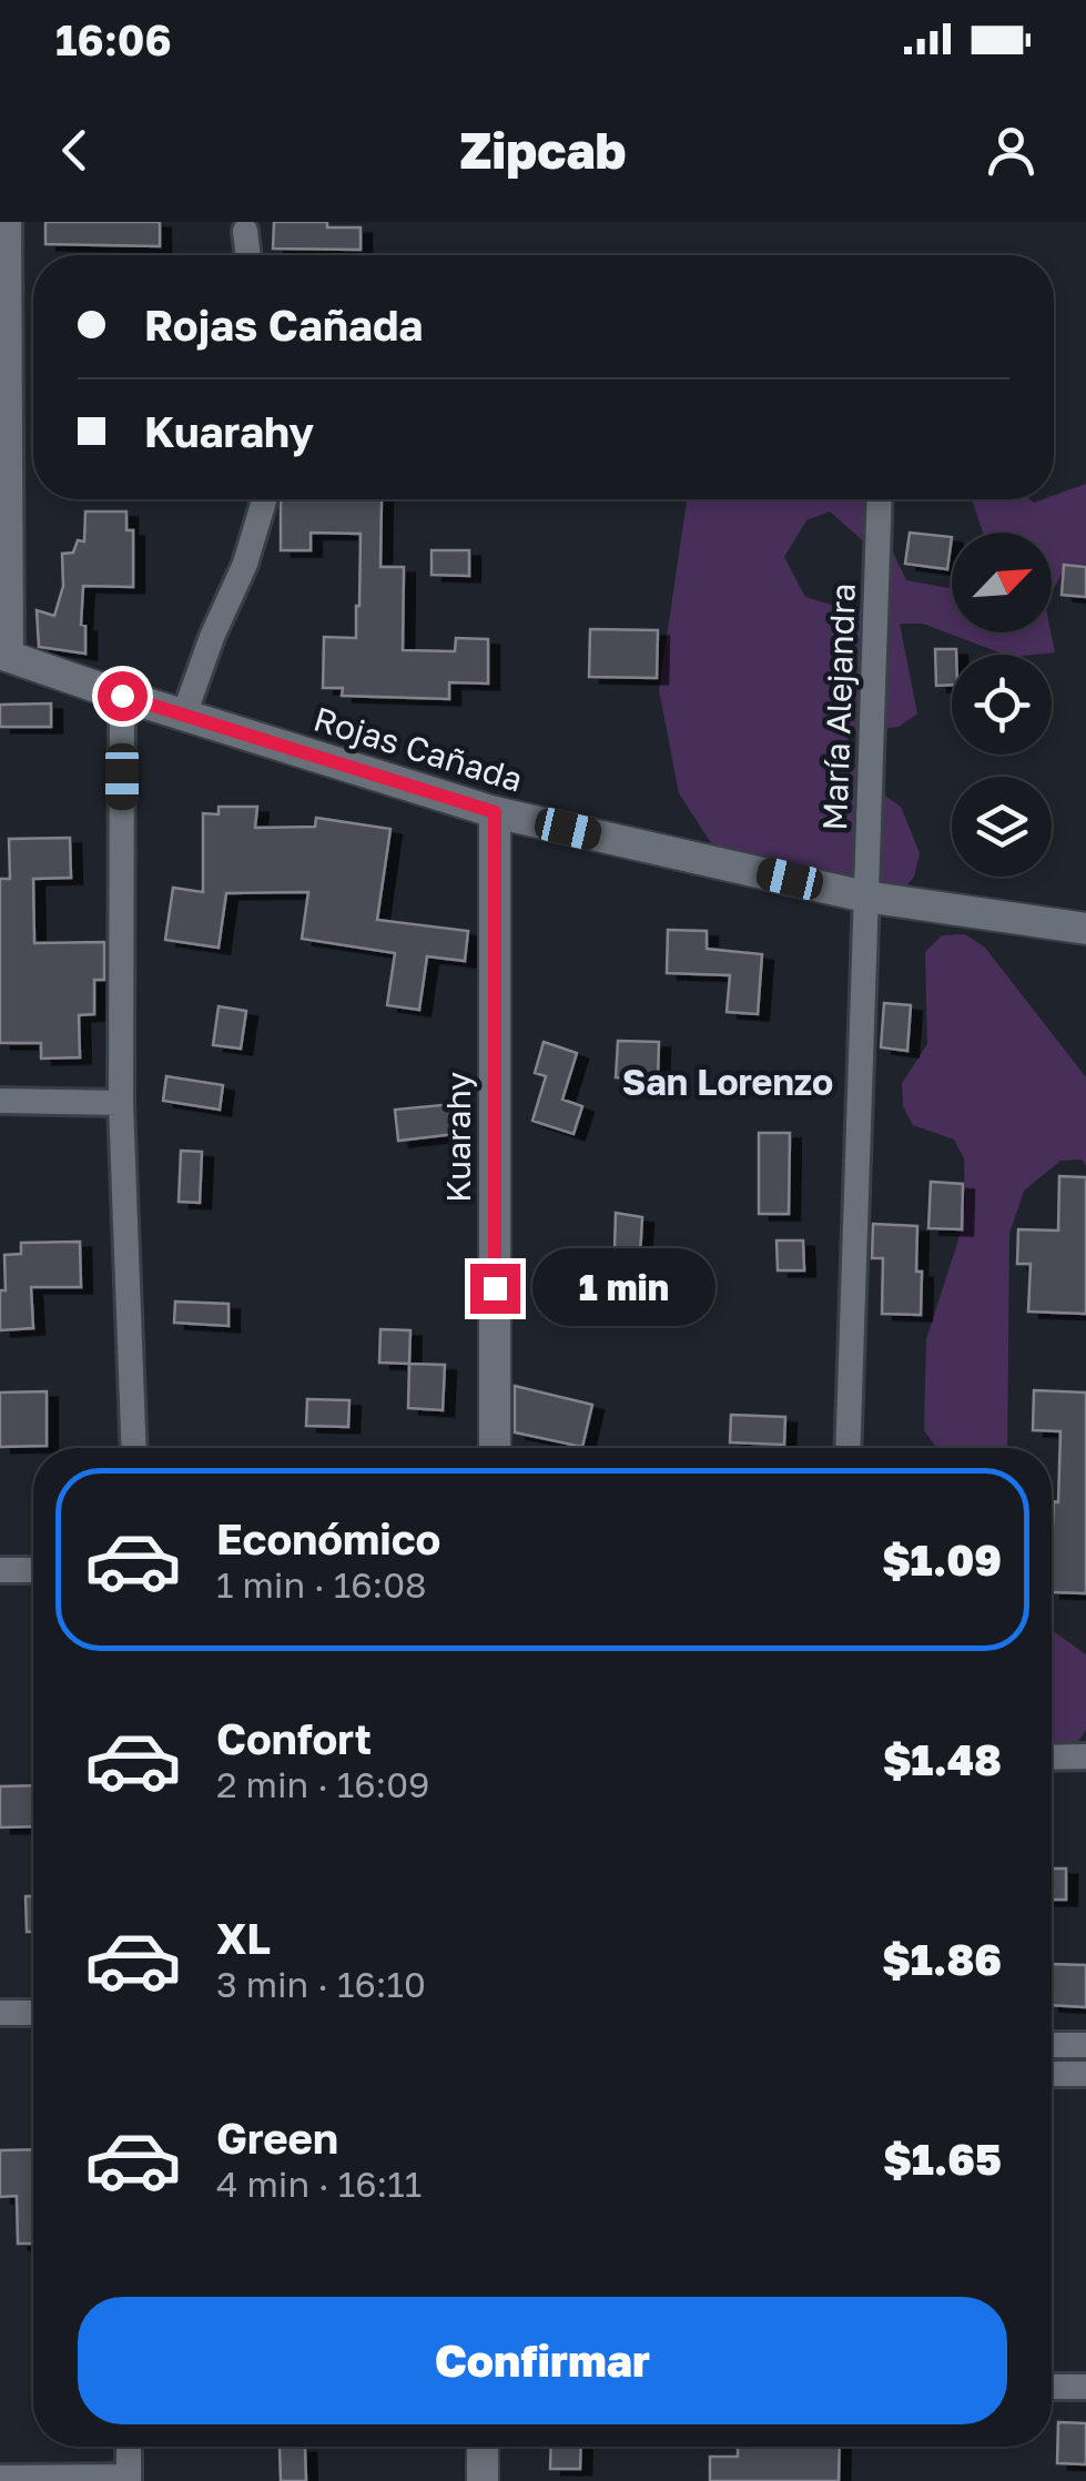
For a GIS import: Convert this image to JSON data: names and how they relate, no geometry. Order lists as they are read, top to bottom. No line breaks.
{"streets":{"main road":["Rojas Cañada","Kuarahy"],"street":["María Alejandra"]},"crossings":[["María Alejandra","Rojas Cañada"],["Rojas Cañada","Kuarahy"]],"districts":["San Lorenzo"],"north":"top right","page":{"status":"16:06","header":"Zipcab","banner":["Rojas Cañada","Kuarahy"],"bubble":"1 min","list":[{"name":"Económico","note":"1 min · 16:08","value":"$1.09"},{"name":"Confort","note":"2 min · 16:09","value":"$1.48"},{"name":"XL","note":"3 min · 16:10","value":"$1.86"},{"name":"Green","note":"4 min · 16:11","value":"$1.65"}],"buttons":"Confirmar"}}
